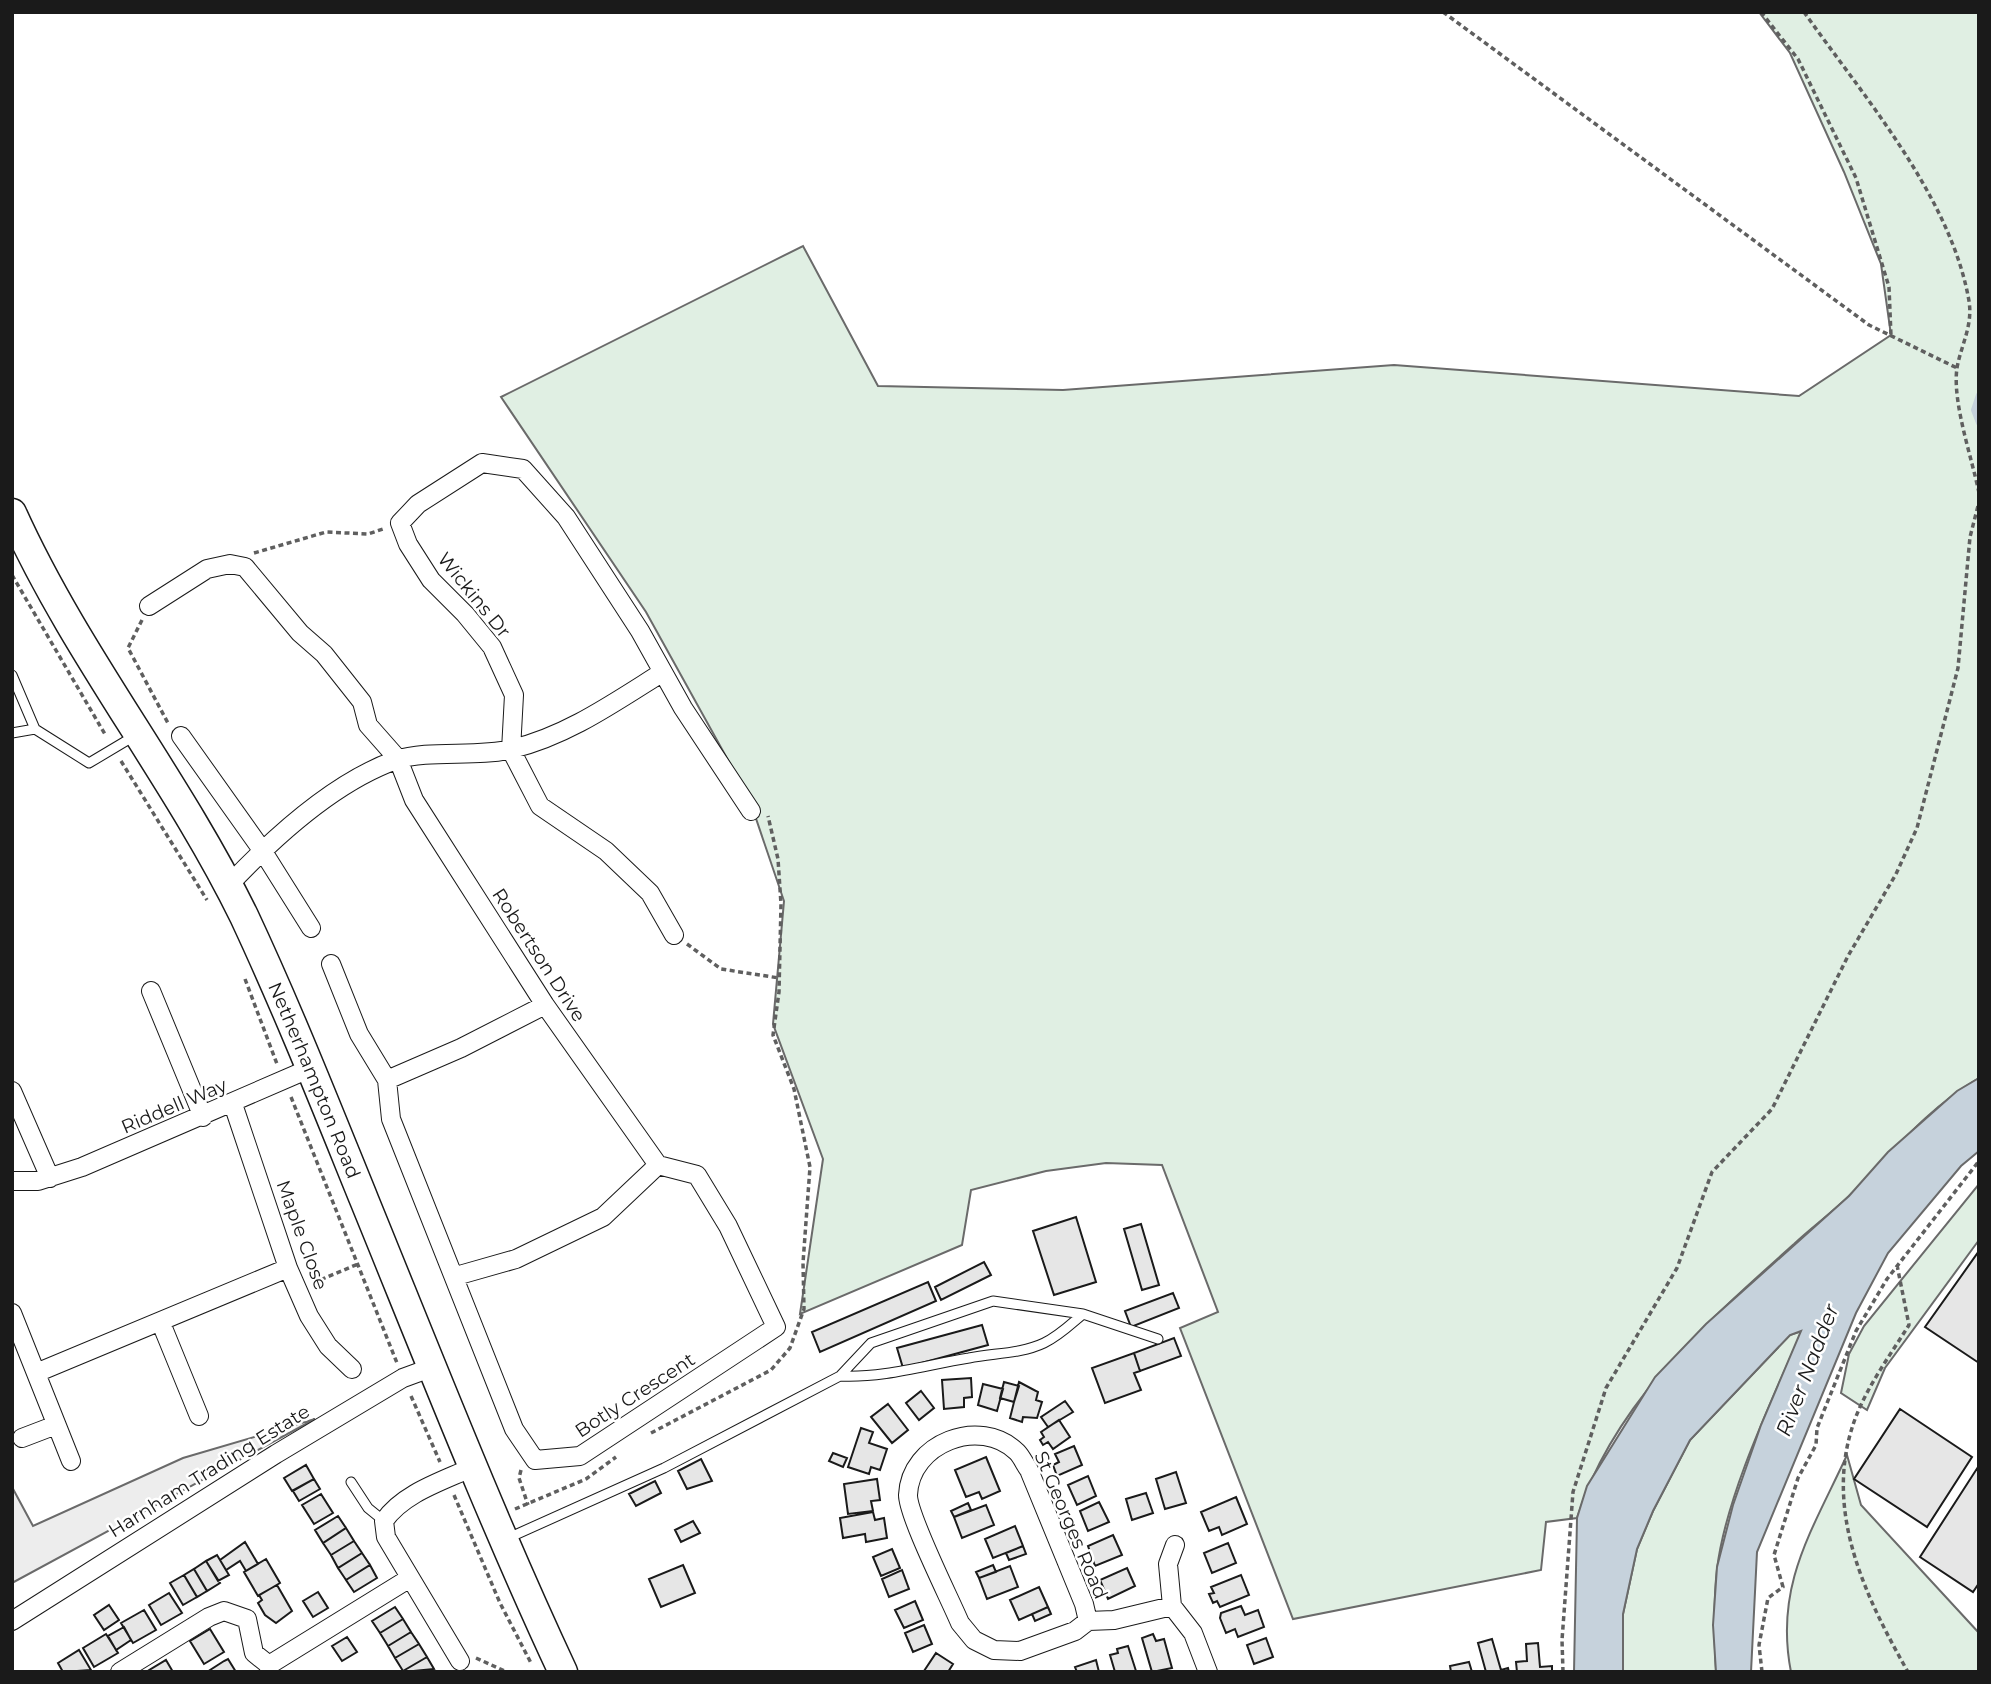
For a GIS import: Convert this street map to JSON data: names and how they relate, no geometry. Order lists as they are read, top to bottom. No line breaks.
{"streets":{"main road":["Netherhampton Road"],"street":["Wickins Dr","Robertson Drive","Riddell Way","Maple Close","Botly Crescent","Harnham Trading Estate","St Georges Road"]},"crossings":[["Robertson Drive","Botly Crescent"],["Netherhampton Road","Riddell Way"],["Netherhampton Road","Harnham Trading Estate"],["Riddell Way","Maple Close"]],"water":["River Nadder"]}
